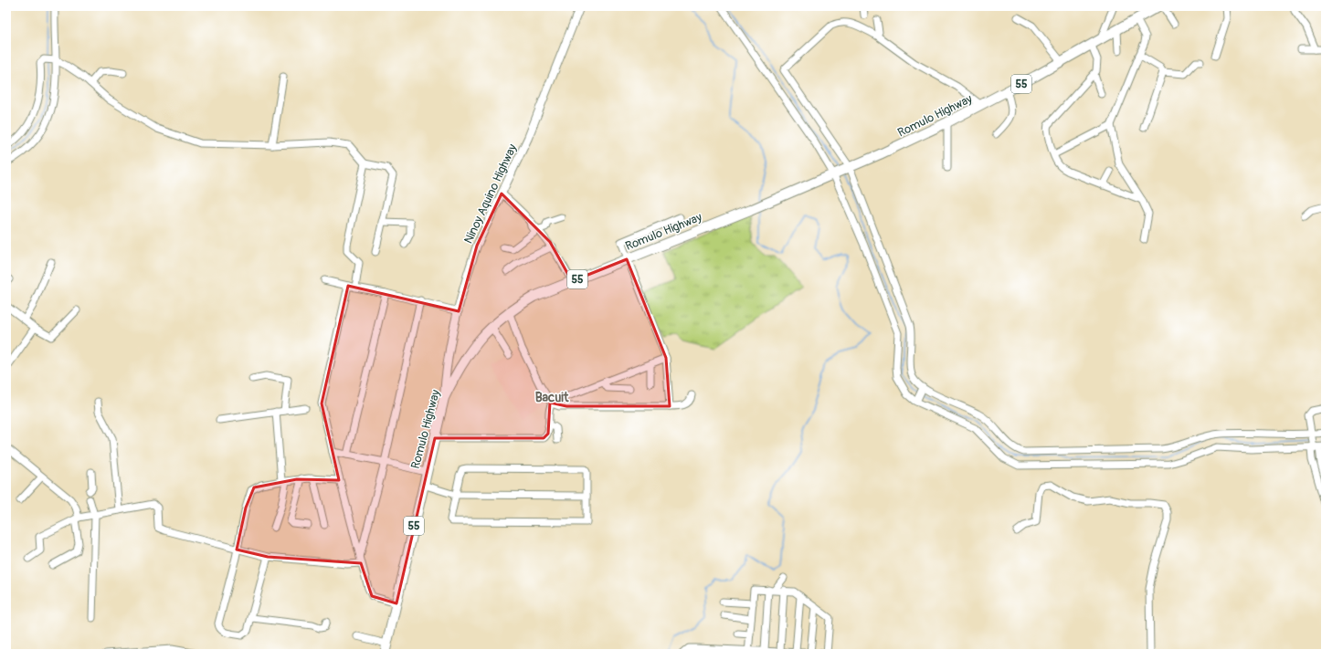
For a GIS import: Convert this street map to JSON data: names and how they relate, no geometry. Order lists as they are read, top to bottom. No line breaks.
{"streets":{"highway":["55","Romulo Highway"],"main road":["Ninoy Aquino Highway"]},"crossings":[["Romulo Highway","Ninoy Aquino Highway"]],"districts":["Bacuit"]}
